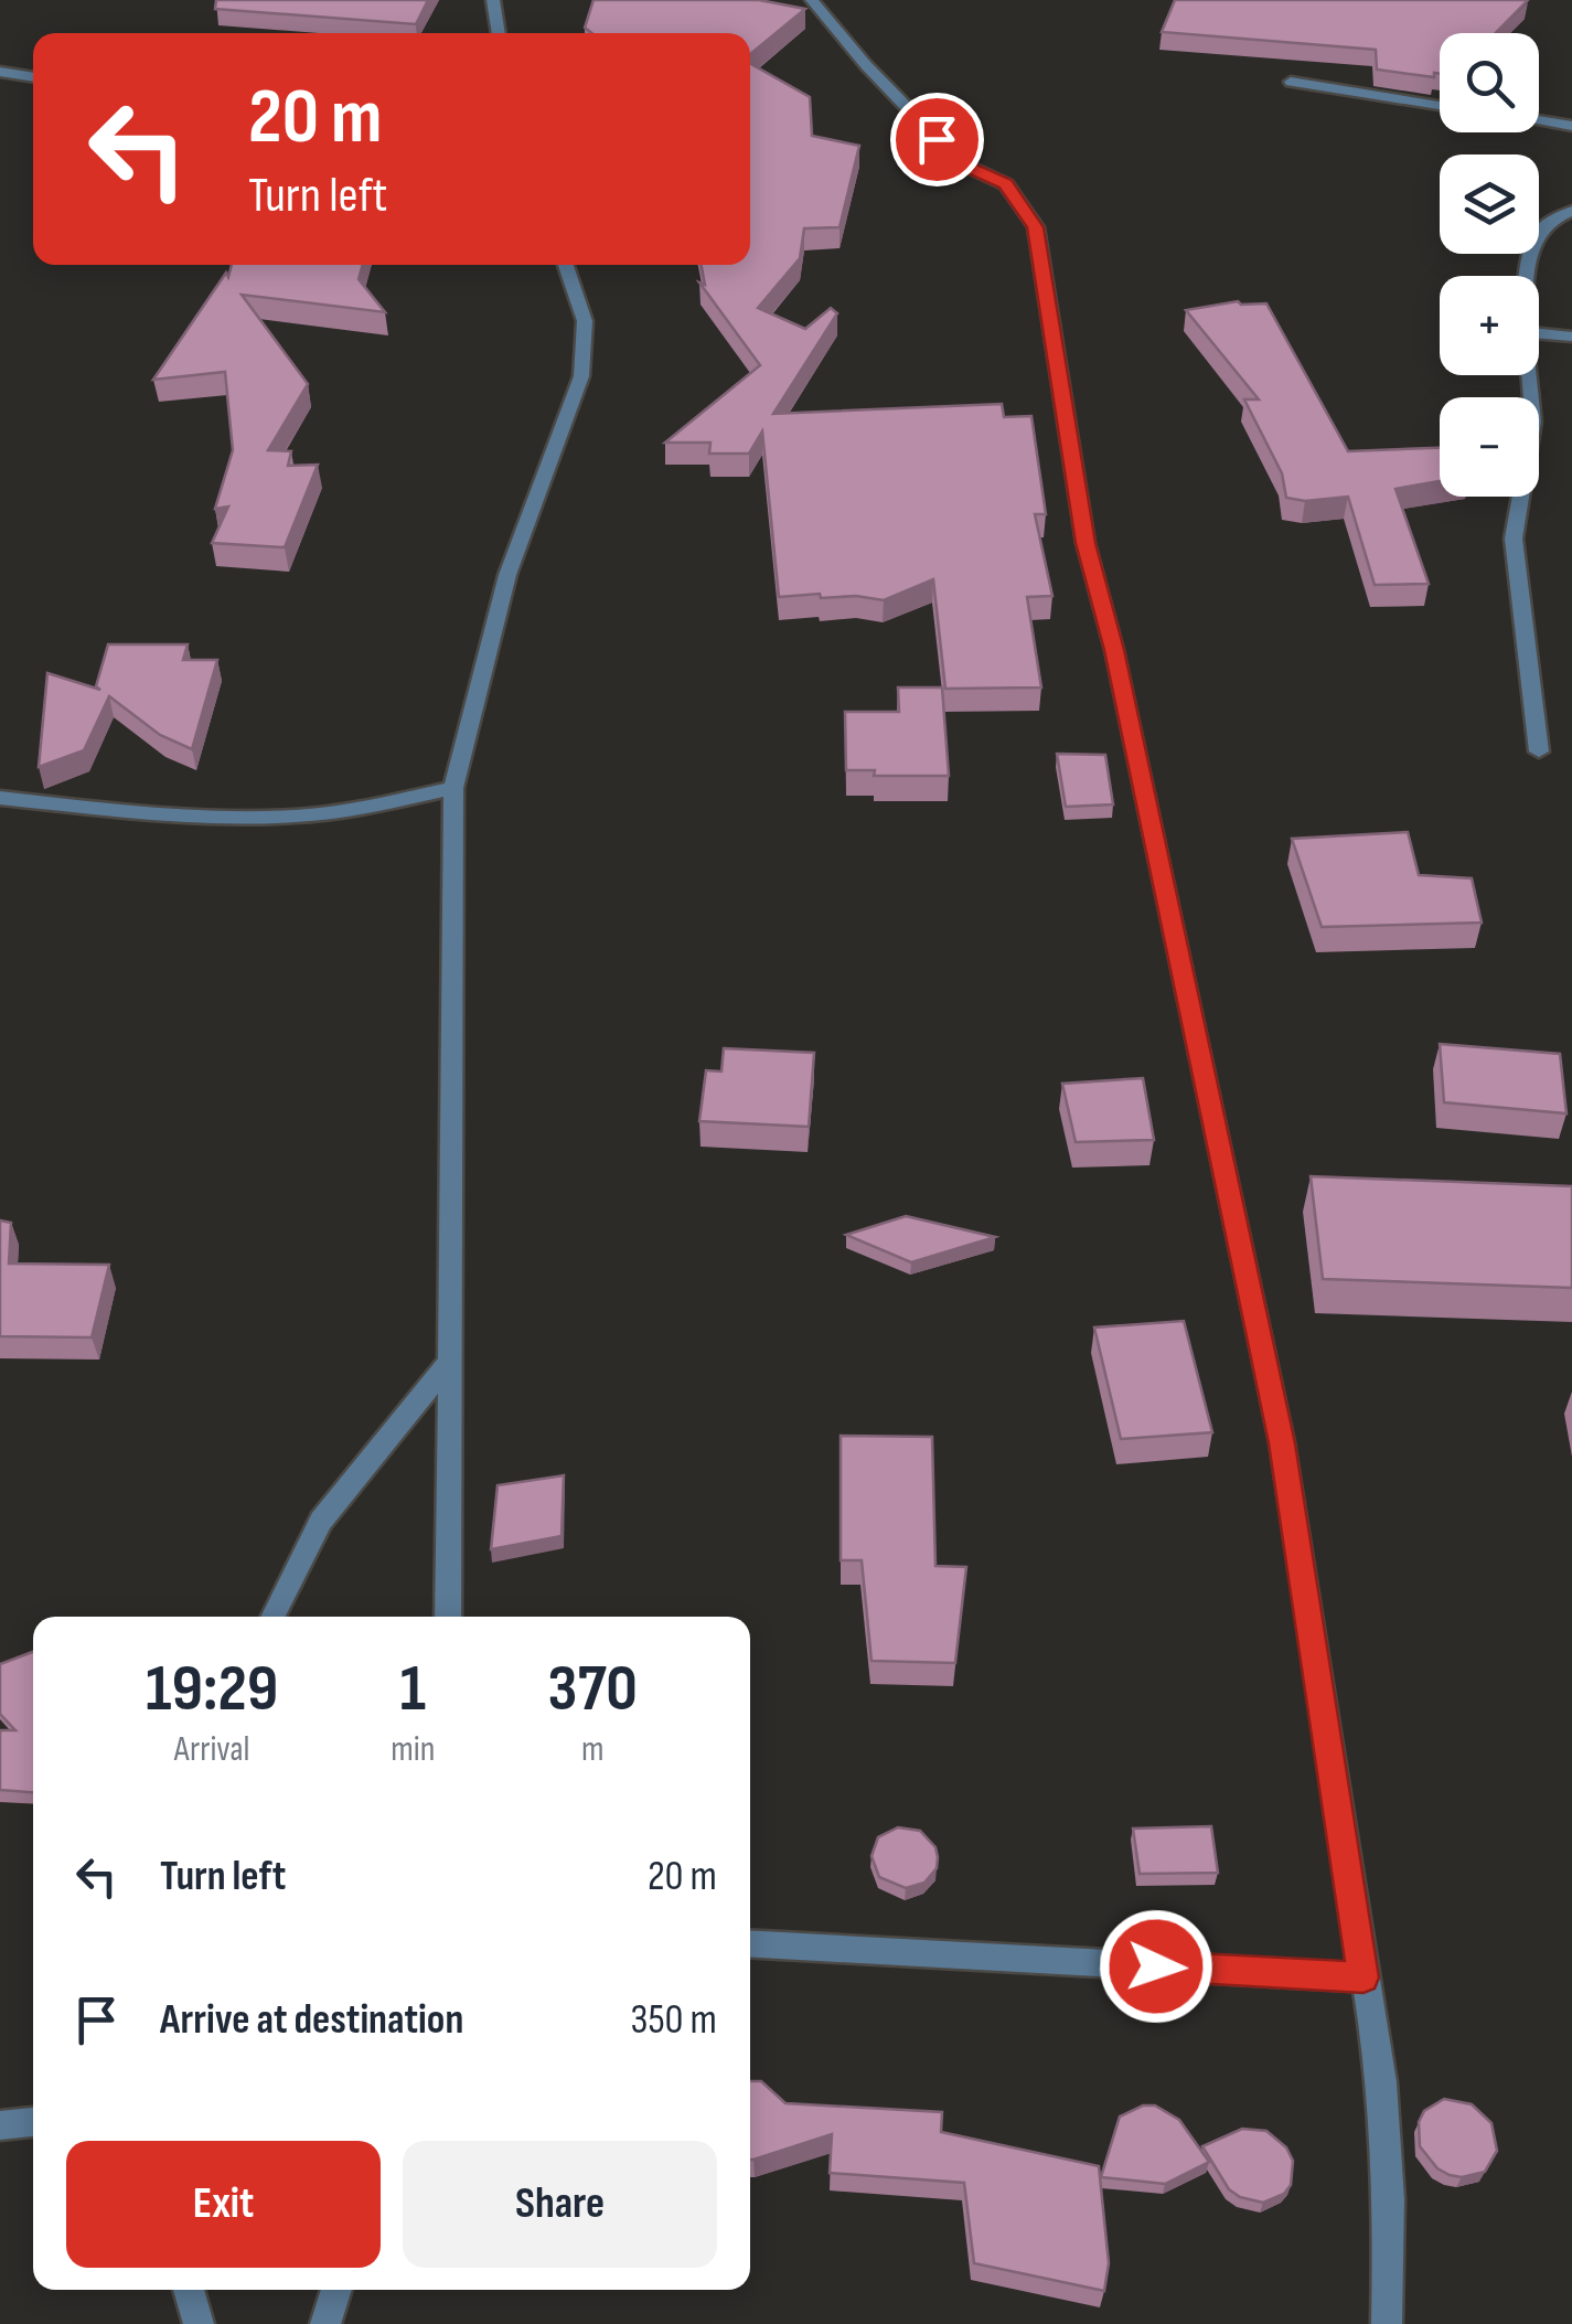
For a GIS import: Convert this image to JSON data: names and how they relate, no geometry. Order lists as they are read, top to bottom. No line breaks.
{"page":{"map_buttons":["+","−"],"turn":["20 m","Turn left"],"eta":["19:29","Arrival","1","min","370","m"],"list":[{"name":"Turn left","value":"20 m"},{"name":"Arrive at destination","value":"350 m"}],"buttons":["Exit","Share"]}}
